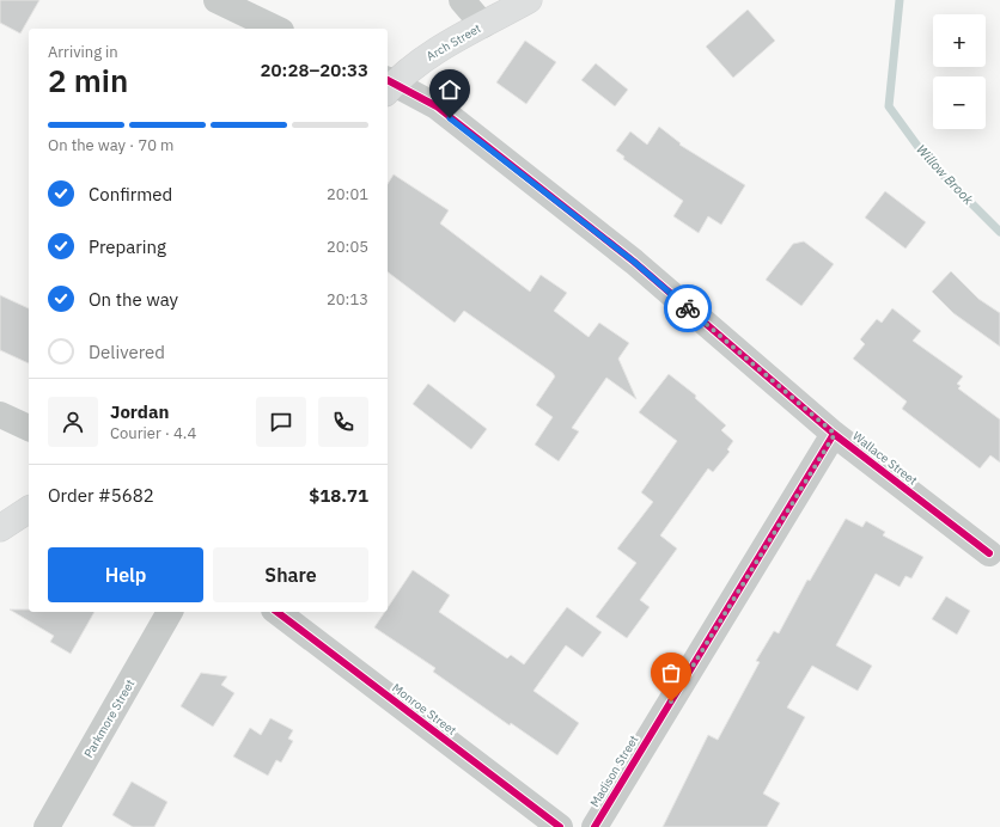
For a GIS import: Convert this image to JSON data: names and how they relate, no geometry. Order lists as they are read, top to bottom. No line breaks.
{"streets":{"main road":["Arch Street"],"street":["Wallace Street","Monroe Street","Parkmore Street","Madison Street"]},"crossings":[["Arch Street","Wallace Street"],["Wallace Street","Madison Street"]],"water":["Willow Brook"],"page":{"map_buttons":["+","−"],"heading":["2 min","Arriving in","20:28–20:33"],"panel":["Jordan","Courier · 4.4","Order #5682","$18.71"],"bar":"On the way · 70 m","list":[["Confirmed","20:01"],["Preparing","20:05"],["On the way","20:13"],"Delivered"],"buttons":["Help","Share"]}}
